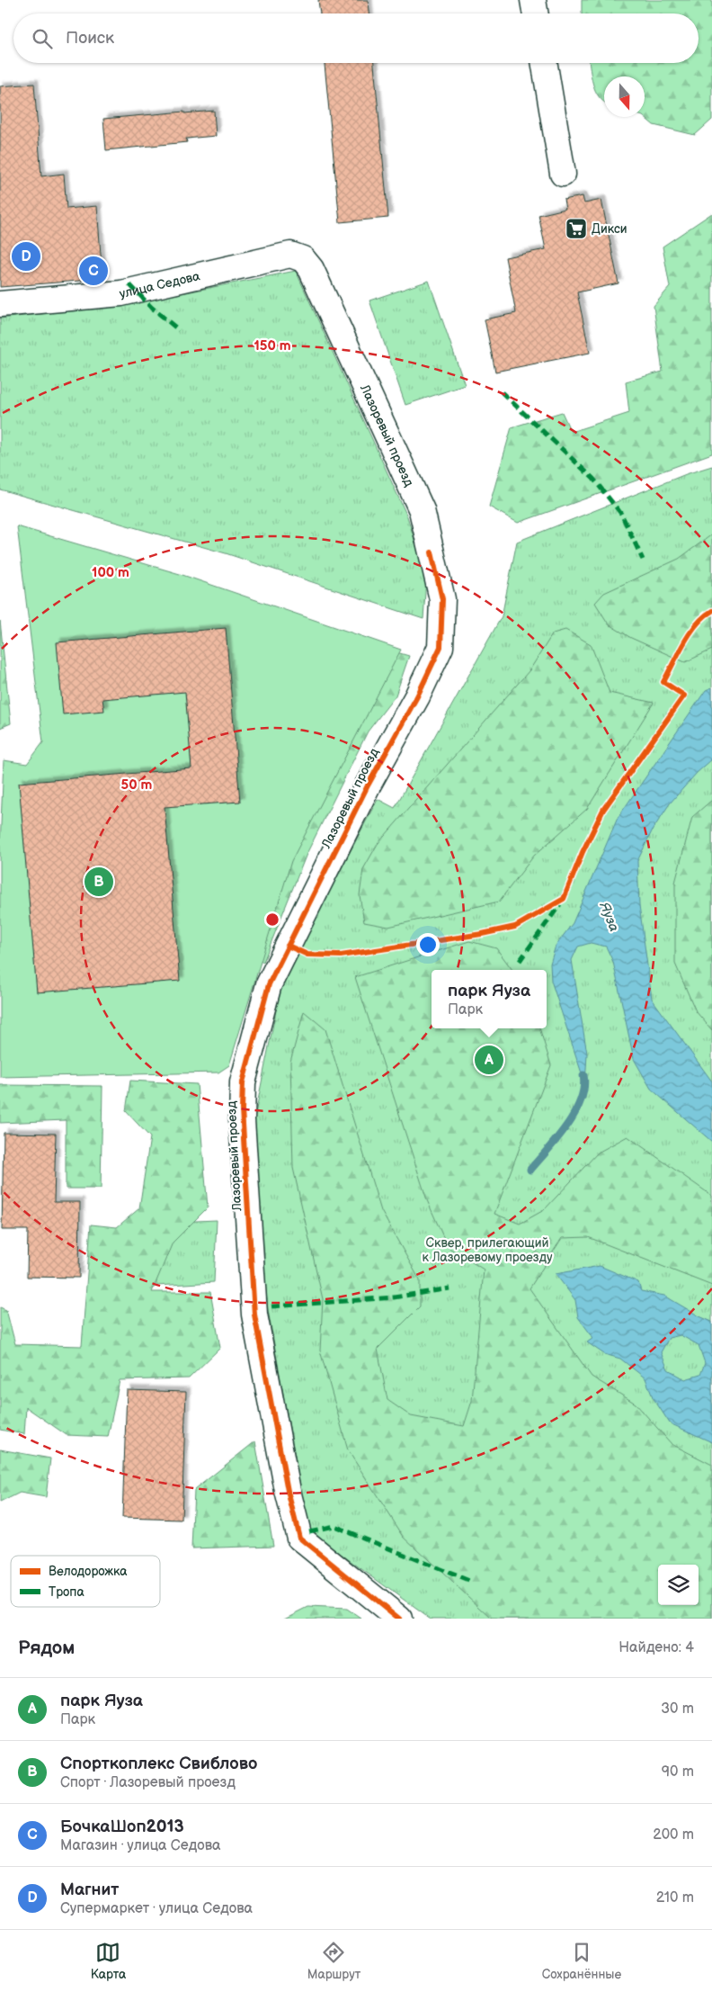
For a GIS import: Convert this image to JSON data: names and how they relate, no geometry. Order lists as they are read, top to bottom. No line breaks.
{"streets":{"street":["улица Седова","Лазоревый проезд"]},"crossings":[["улица Седова","Лазоревый проезд"]],"water":["Яуза"],"parks":["Сквер, прилегающий к Лазоревому проезду"],"places":{"supermarket":["Дикси"]},"legend":["Велодорожка","Тропа"],"north":"bottom","page":{"search":"Поиск","pins":["D","C","B","A"],"popup":["парк Яуза","Парк"],"heading":["Рядом","Найдено: 4"],"list":[{"mark":"A","name":"парк Яуза","note":"Парк","value":"30 m"},{"mark":"B","name":"Спорткоплекс Свиблово","note":"Спорт · Лазоревый проезд","value":"90 m"},{"mark":"C","name":"БочкаШоп2013","note":"Магазин · улица Седова","value":"200 m"},{"mark":"D","name":"Магнит","note":"Супермаркет · улица Седова","value":"210 m"}],"nav":["Карта","Маршрут","Сохранённые"]},"rings":["150 m","100 m","50 m"]}
